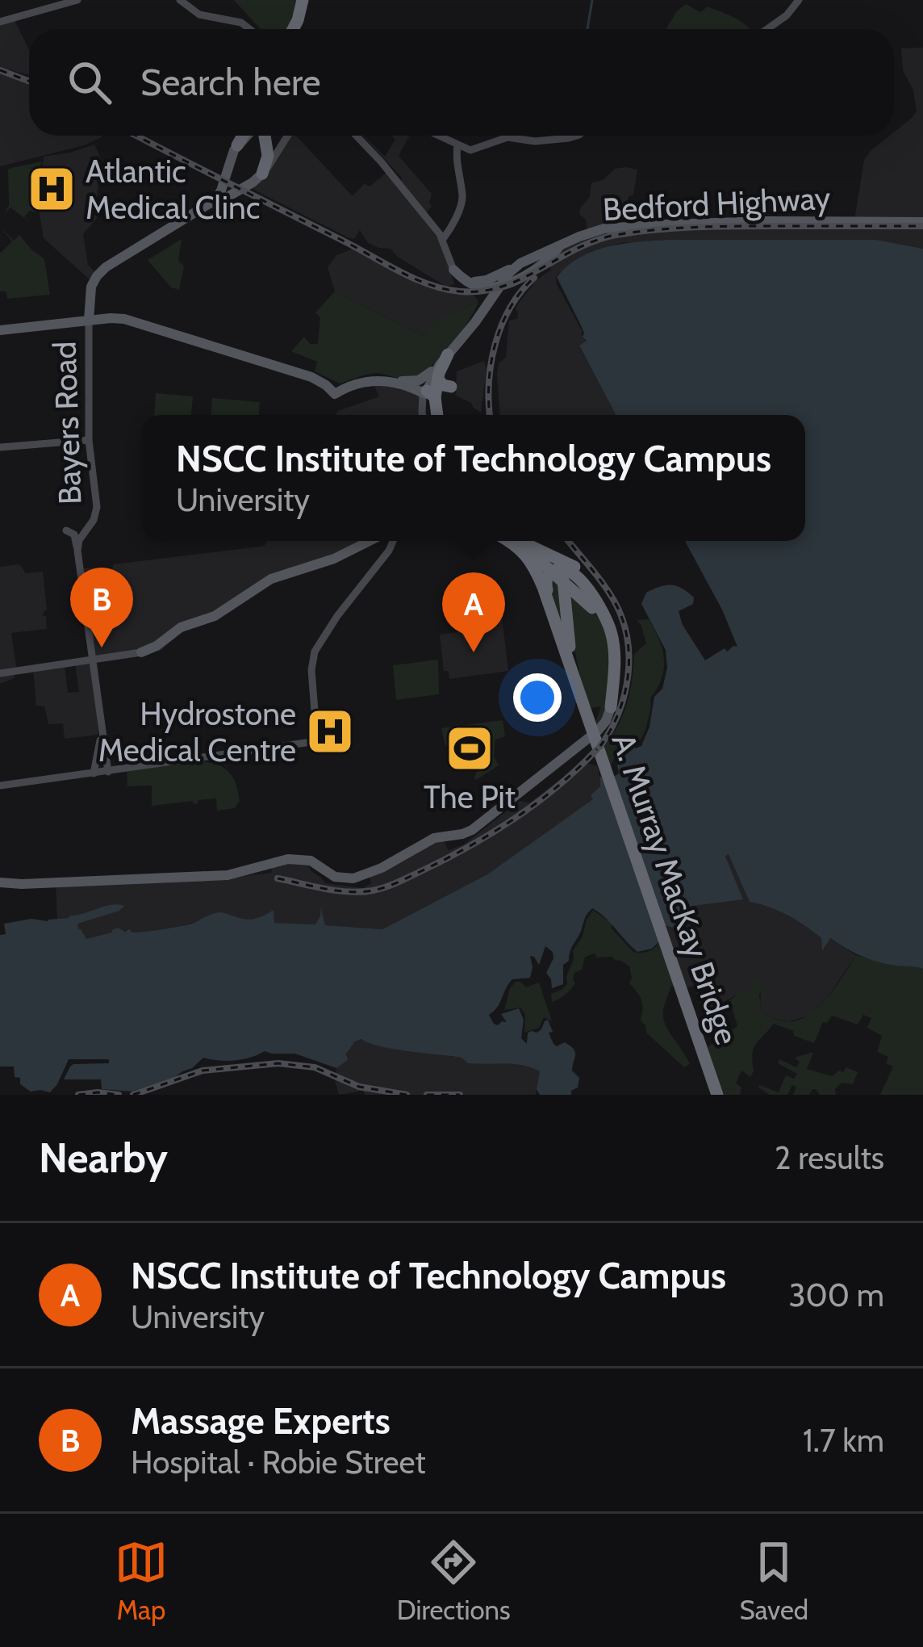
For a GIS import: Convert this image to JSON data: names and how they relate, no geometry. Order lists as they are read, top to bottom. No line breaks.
{"streets":{"highway":["A. Murray MacKay Bridge"],"main road":["Bedford Highway","Bayers Road"]},"places":{"hospital":["Atlantic Medical Clinc","Hydrostone Medical Centre"],"sports":["The Pit"]},"page":{"search":"Search here","popup":["NSCC Institute of Technology Campus","University"],"pins":["B","A"],"heading":["Nearby","2 results"],"list":[{"mark":"A","name":"NSCC Institute of Technology Campus","note":"University","value":"300 m"},{"mark":"B","name":"Massage Experts","note":"Hospital · Robie Street","value":"1.7 km"}],"nav":["Map","Directions","Saved"]}}
